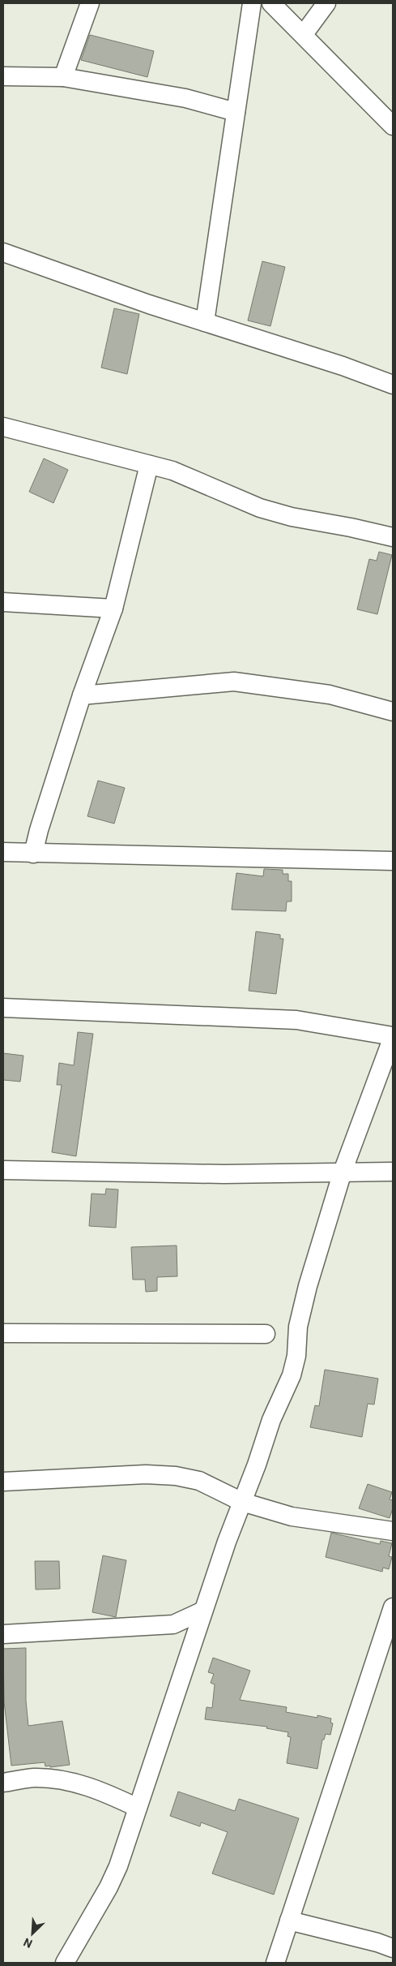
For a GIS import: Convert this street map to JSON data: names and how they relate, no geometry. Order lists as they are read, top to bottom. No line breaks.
{"north":"bottom left"}
